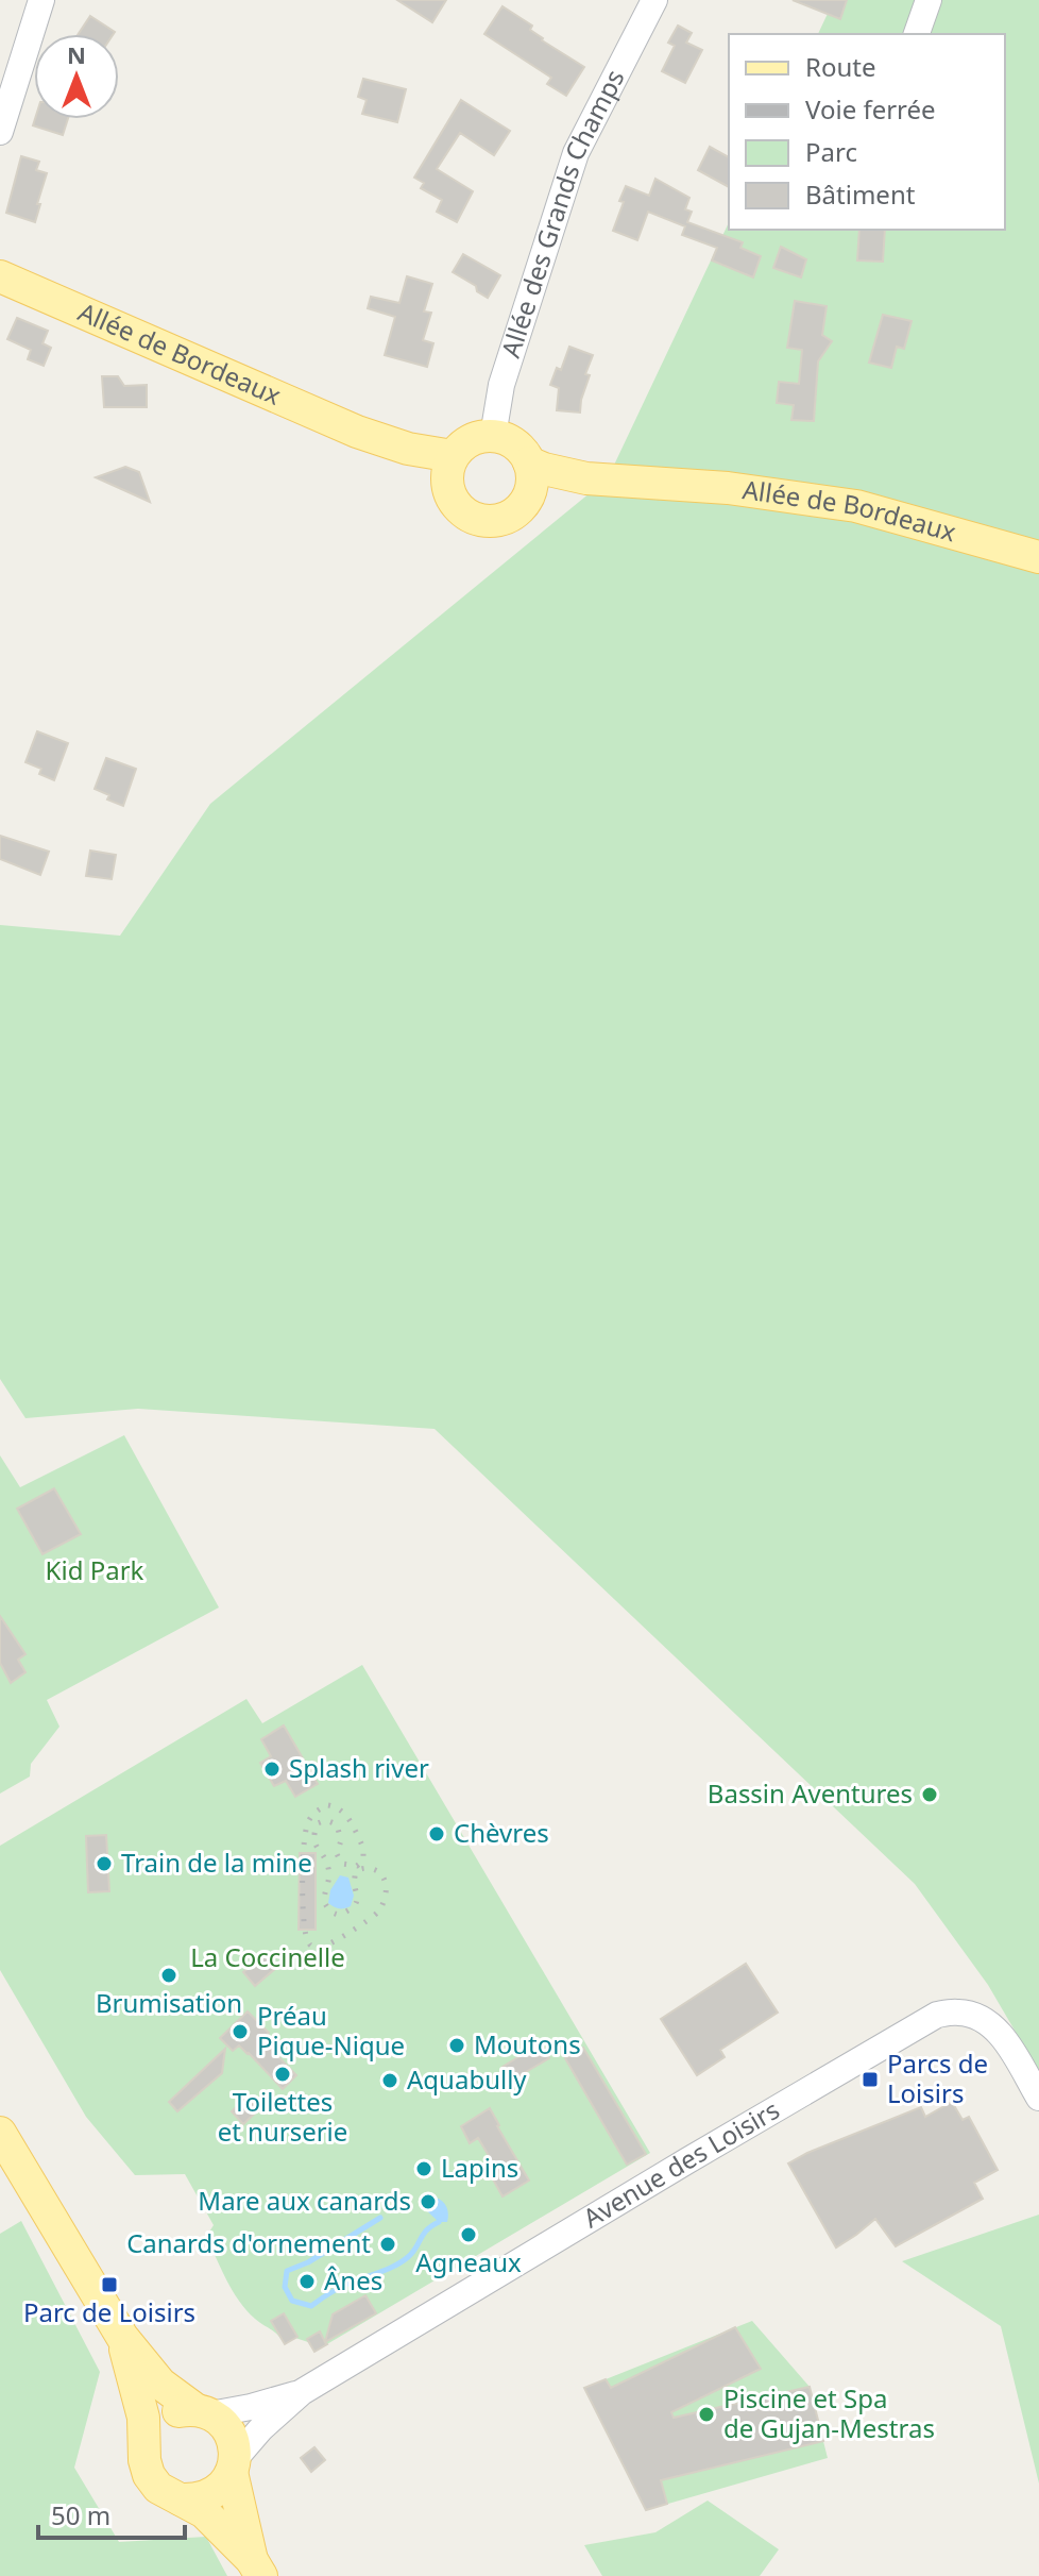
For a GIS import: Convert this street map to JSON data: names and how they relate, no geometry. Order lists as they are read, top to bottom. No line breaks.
{"streets":{"main road":["Allée de Bordeaux"],"street":["Allée des Grands Champs","Avenue des Loisirs"]},"crossings":[["Allée des Grands Champs","Allée de Bordeaux"]],"parks":["Kid Park","La Coccinelle"],"places":{"other":["Splash river","Bassin Aventures","Chèvres","Train de la mine","Brumisation","Préau Pique-Nique","Moutons","Toilettes et nurserie","Aquabully","Lapins","Mare aux canards","Agneaux","Canards d'ornement","Ânes","Piscine et Spa de Gujan-Mestras"],"transit":["Parcs de Loisirs","Parc de Loisirs"]},"legend":["Route","Voie ferrée","Parc","Bâtiment"],"scale_bar":"50 m","north":"top"}
